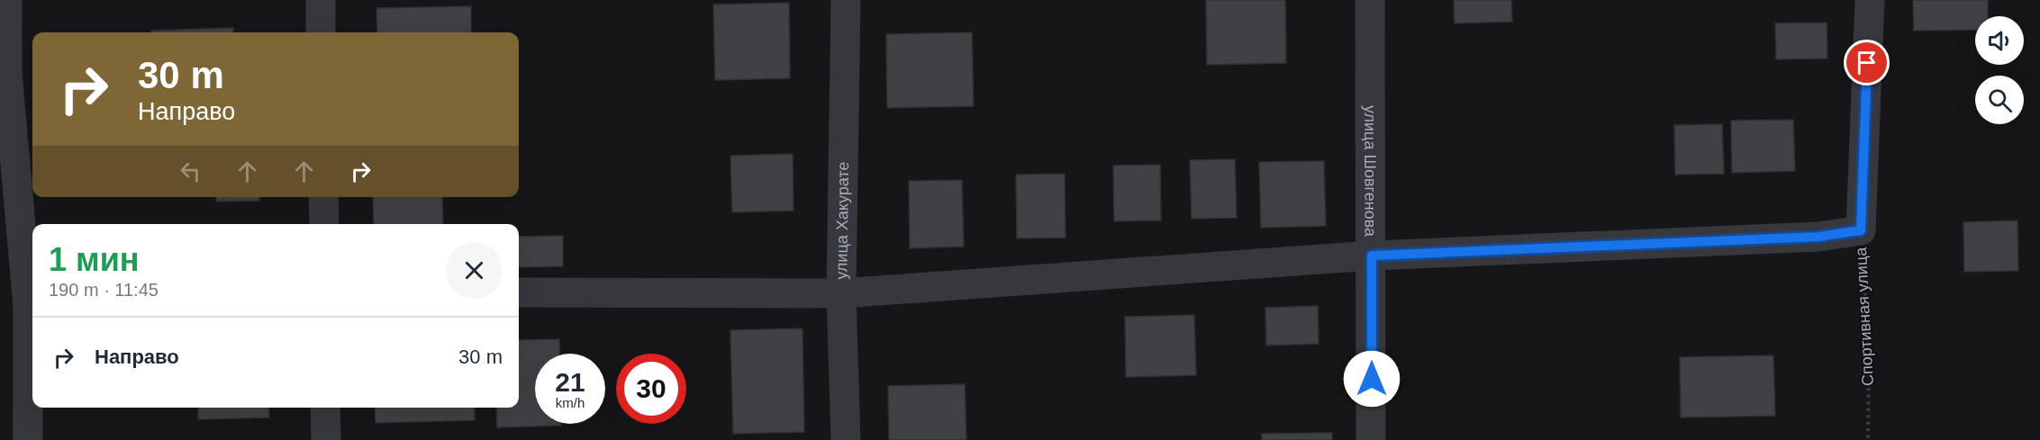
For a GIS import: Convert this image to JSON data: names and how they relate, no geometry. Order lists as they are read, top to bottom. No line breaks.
{"streets":{"street":["улица Шовгенова","улица Хакурате","Спортивная улица"]},"page":{"turn":["30 m","Направо"],"heading":["1 мин","190 m · 11:45"],"list":[{"name":"Направо","value":"30 m"}],"speed":"21 km/h","limit":"30"}}
